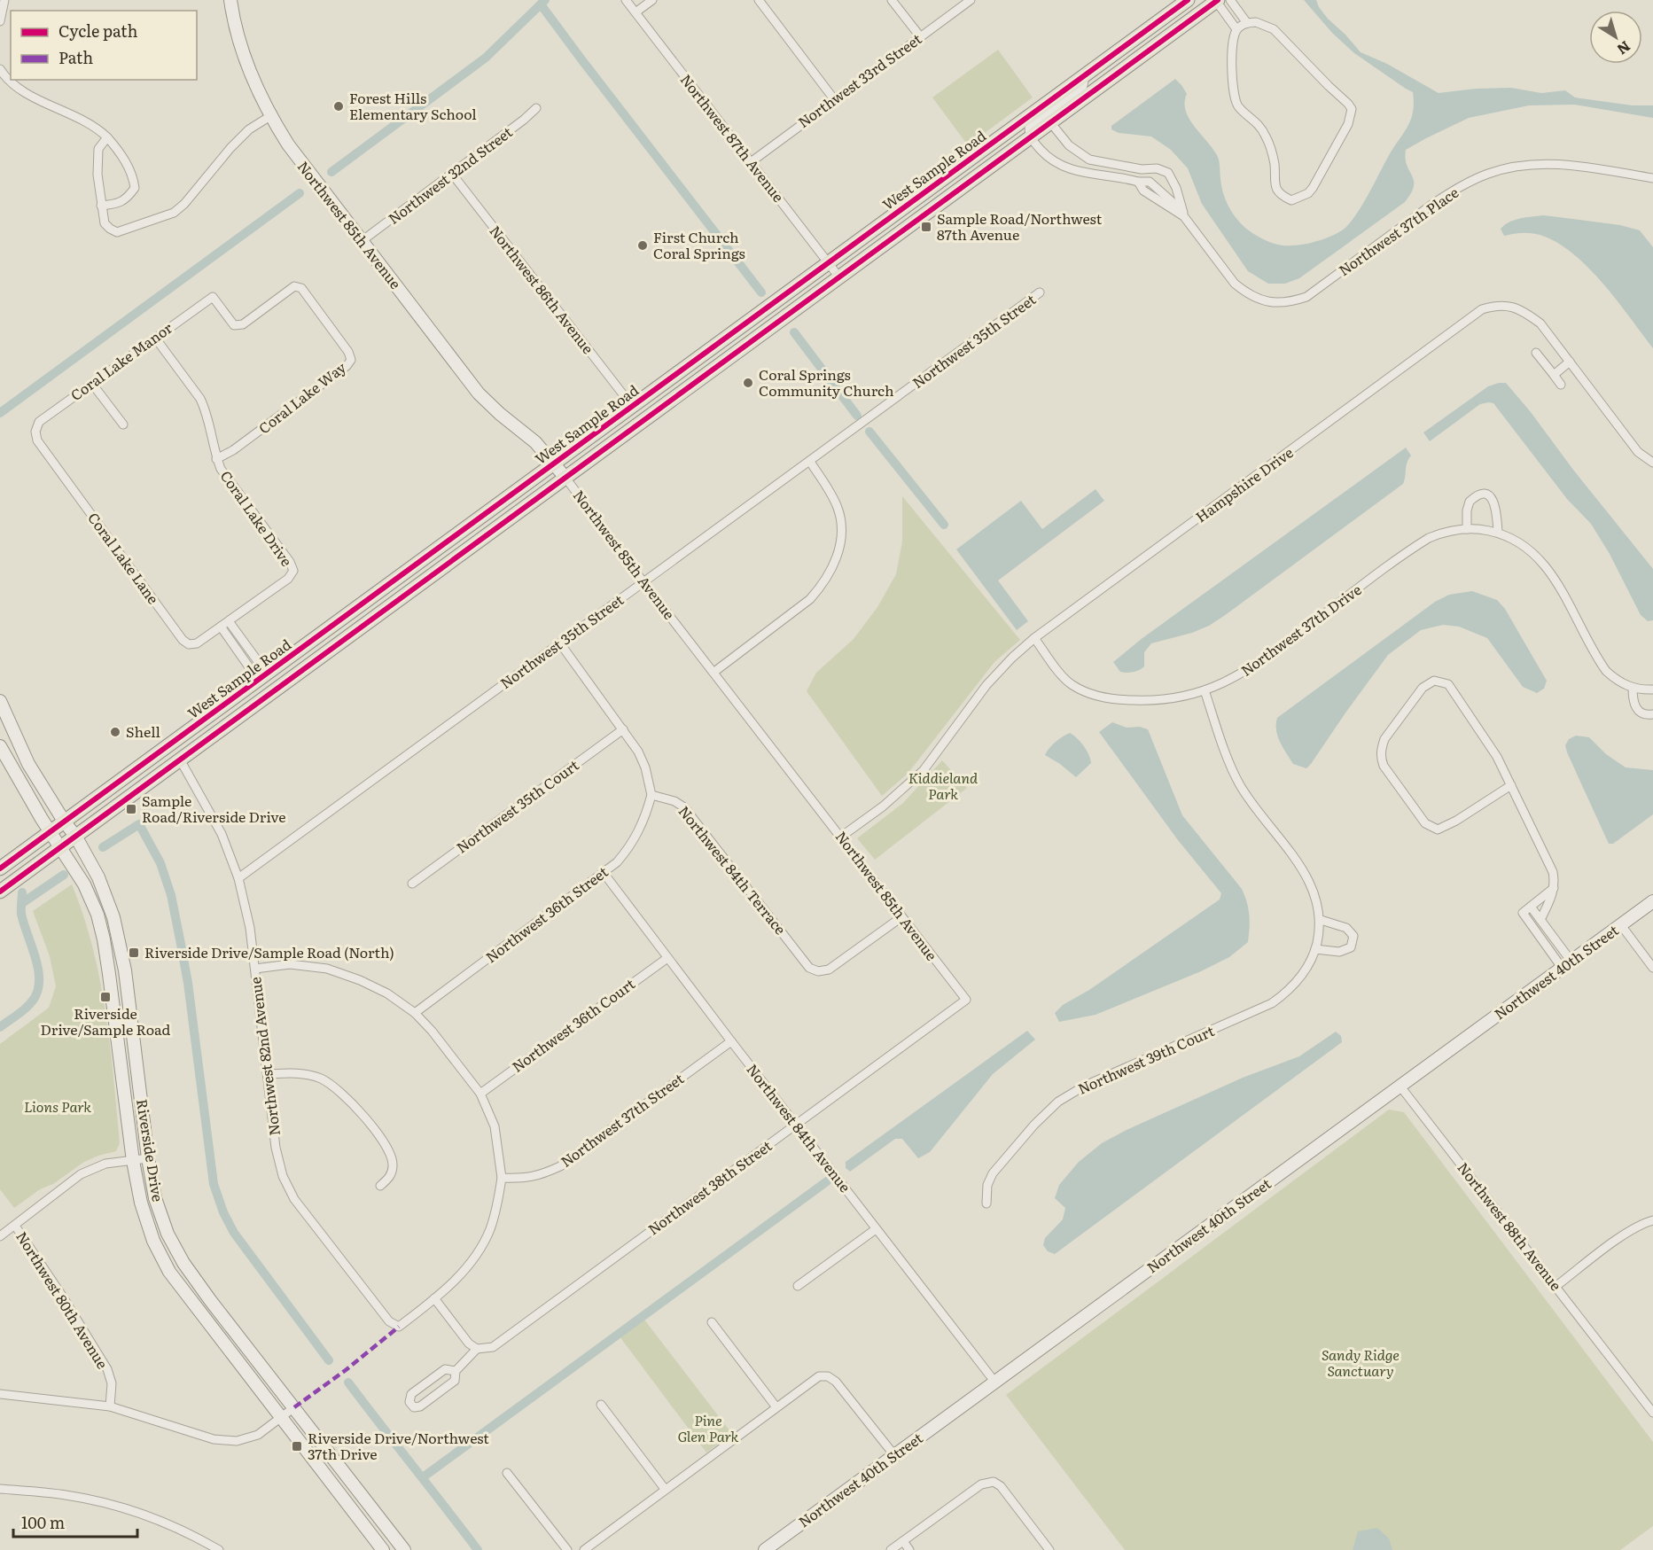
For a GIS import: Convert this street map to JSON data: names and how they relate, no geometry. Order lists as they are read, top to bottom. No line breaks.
{"streets":{"main road":["West Sample Road"],"street":["Northwest 33rd Street","Northwest 87th Avenue","Northwest 32nd Street","Northwest 85th Avenue","Northwest 37th Place","Northwest 86th Avenue","Northwest 35th Street","Coral Lake Manor","Coral Lake Way","Hampshire Drive","Coral Lake Drive","Coral Lake Lane","Northwest 37th Drive","Northwest 35th Court","Northwest 84th Terrace","Northwest 36th Street","Northwest 40th Street","Northwest 36th Court","Northwest 82nd Avenue","Northwest 39th Court","Northwest 37th Street","Northwest 84th Avenue","Riverside Drive","Northwest 38th Street","Northwest 88th Avenue","Northwest 80th Avenue"]},"crossings":[["Northwest 33rd Street","Northwest 87th Avenue"],["Northwest 87th Avenue","West Sample Road"],["West Sample Road","Northwest 85th Avenue"],["West Sample Road","Northwest 37th Place"],["West Sample Road","Northwest 86th Avenue"],["West Sample Road","Northwest 82nd Avenue"],["West Sample Road","Riverside Drive"],["Northwest 32nd Street","Northwest 85th Avenue"],["Northwest 32nd Street","Northwest 86th Avenue"],["Northwest 85th Avenue","Northwest 35th Street"],["Northwest 85th Avenue","Hampshire Drive"],["Northwest 85th Avenue","Northwest 84th Terrace"],["Northwest 85th Avenue","Northwest 38th Street"],["Northwest 35th Street","Northwest 82nd Avenue"],["Coral Lake Manor","Coral Lake Way"],["Coral Lake Manor","Coral Lake Drive"],["Coral Lake Manor","Coral Lake Lane"],["Coral Lake Way","Coral Lake Drive"],["Hampshire Drive","Northwest 37th Drive"],["Coral Lake Drive","Coral Lake Lane"],["Northwest 84th Terrace","Northwest 36th Street"],["Northwest 36th Street","Northwest 84th Avenue"],["Northwest 40th Street","Northwest 84th Avenue"],["Northwest 40th Street","Northwest 88th Avenue"],["Northwest 36th Court","Northwest 84th Avenue"],["Northwest 37th Street","Northwest 84th Avenue"],["Northwest 84th Avenue","Northwest 38th Street"]],"parks":["Kiddieland Park","Lions Park","Sandy Ridge Sanctuary","Pine Glen Park"],"places":{"other":["Forest Hills Elementary School","First Church Coral Springs","Coral Springs Community Church","Shell"],"transit":["Sample Road/Northwest 87th Avenue","Sample Road/Riverside Drive","Riverside Drive/Sample Road (North)","Riverside Drive/Sample Road","Riverside Drive/Northwest 37th Drive"]},"legend":["Cycle path","Path"],"scale_bar":"100 m","north":"bottom right"}
